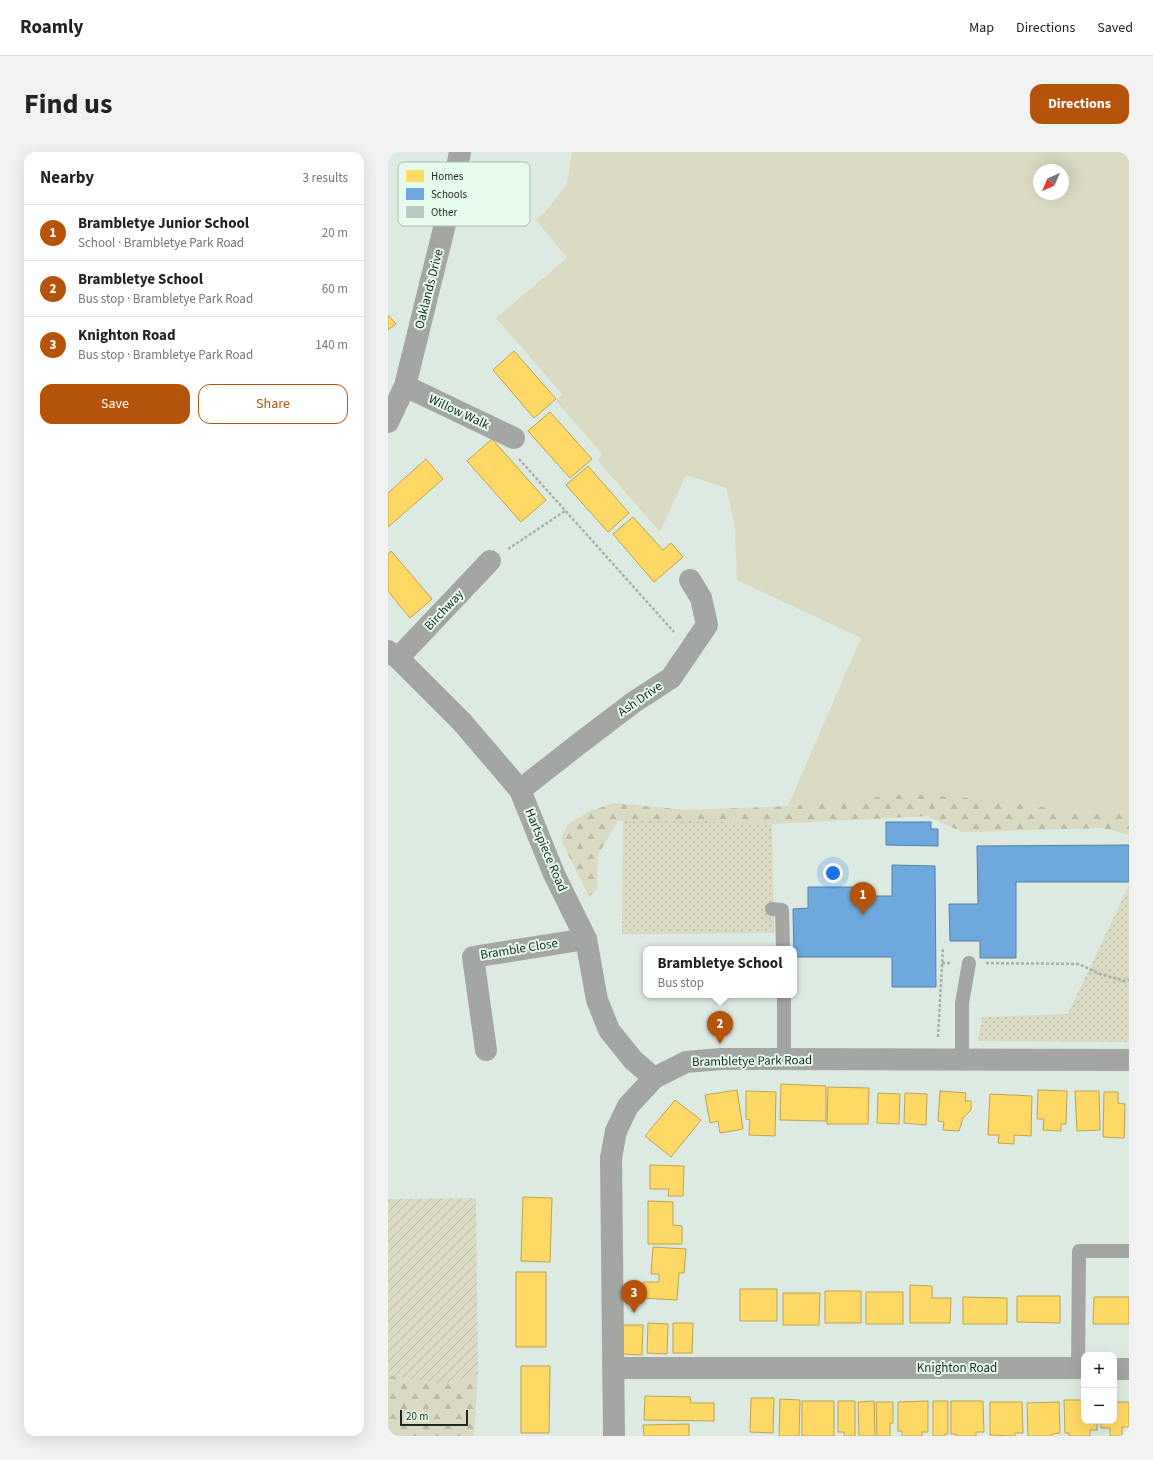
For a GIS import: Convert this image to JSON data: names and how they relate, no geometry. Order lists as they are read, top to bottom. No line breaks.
{"streets":{"street":["Oaklands Drive","Willow Walk","Birchway","Ash Drive","Hartspiece Road","Bramble Close","Brambletye Park Road","Knighton Road"]},"crossings":[["Oaklands Drive","Willow Walk"],["Birchway","Hartspiece Road"],["Ash Drive","Hartspiece Road"],["Hartspiece Road","Bramble Close"],["Hartspiece Road","Brambletye Park Road"],["Brambletye Park Road","Knighton Road"]],"legend":["Homes","Schools","Other"],"scale_bar":"20 m","north":"bottom left","page":{"header":"Roamly","nav":["Map","Directions","Saved"],"title":"Find us","buttons":["Directions",["Save","Share"]],"heading":["Nearby","3 results"],"list":[{"mark":"1","name":"Brambletye Junior School","note":"School · Brambletye Park Road","value":"20 m"},{"mark":"2","name":"Brambletye School","note":"Bus stop · Brambletye Park Road","value":"60 m"},{"mark":"3","name":"Knighton Road","note":"Bus stop · Brambletye Park Road","value":"140 m"}],"pins":["1","2","3"],"popup":["Brambletye School","Bus stop"],"map_buttons":["+","−"],"scale":"20 m"}}
